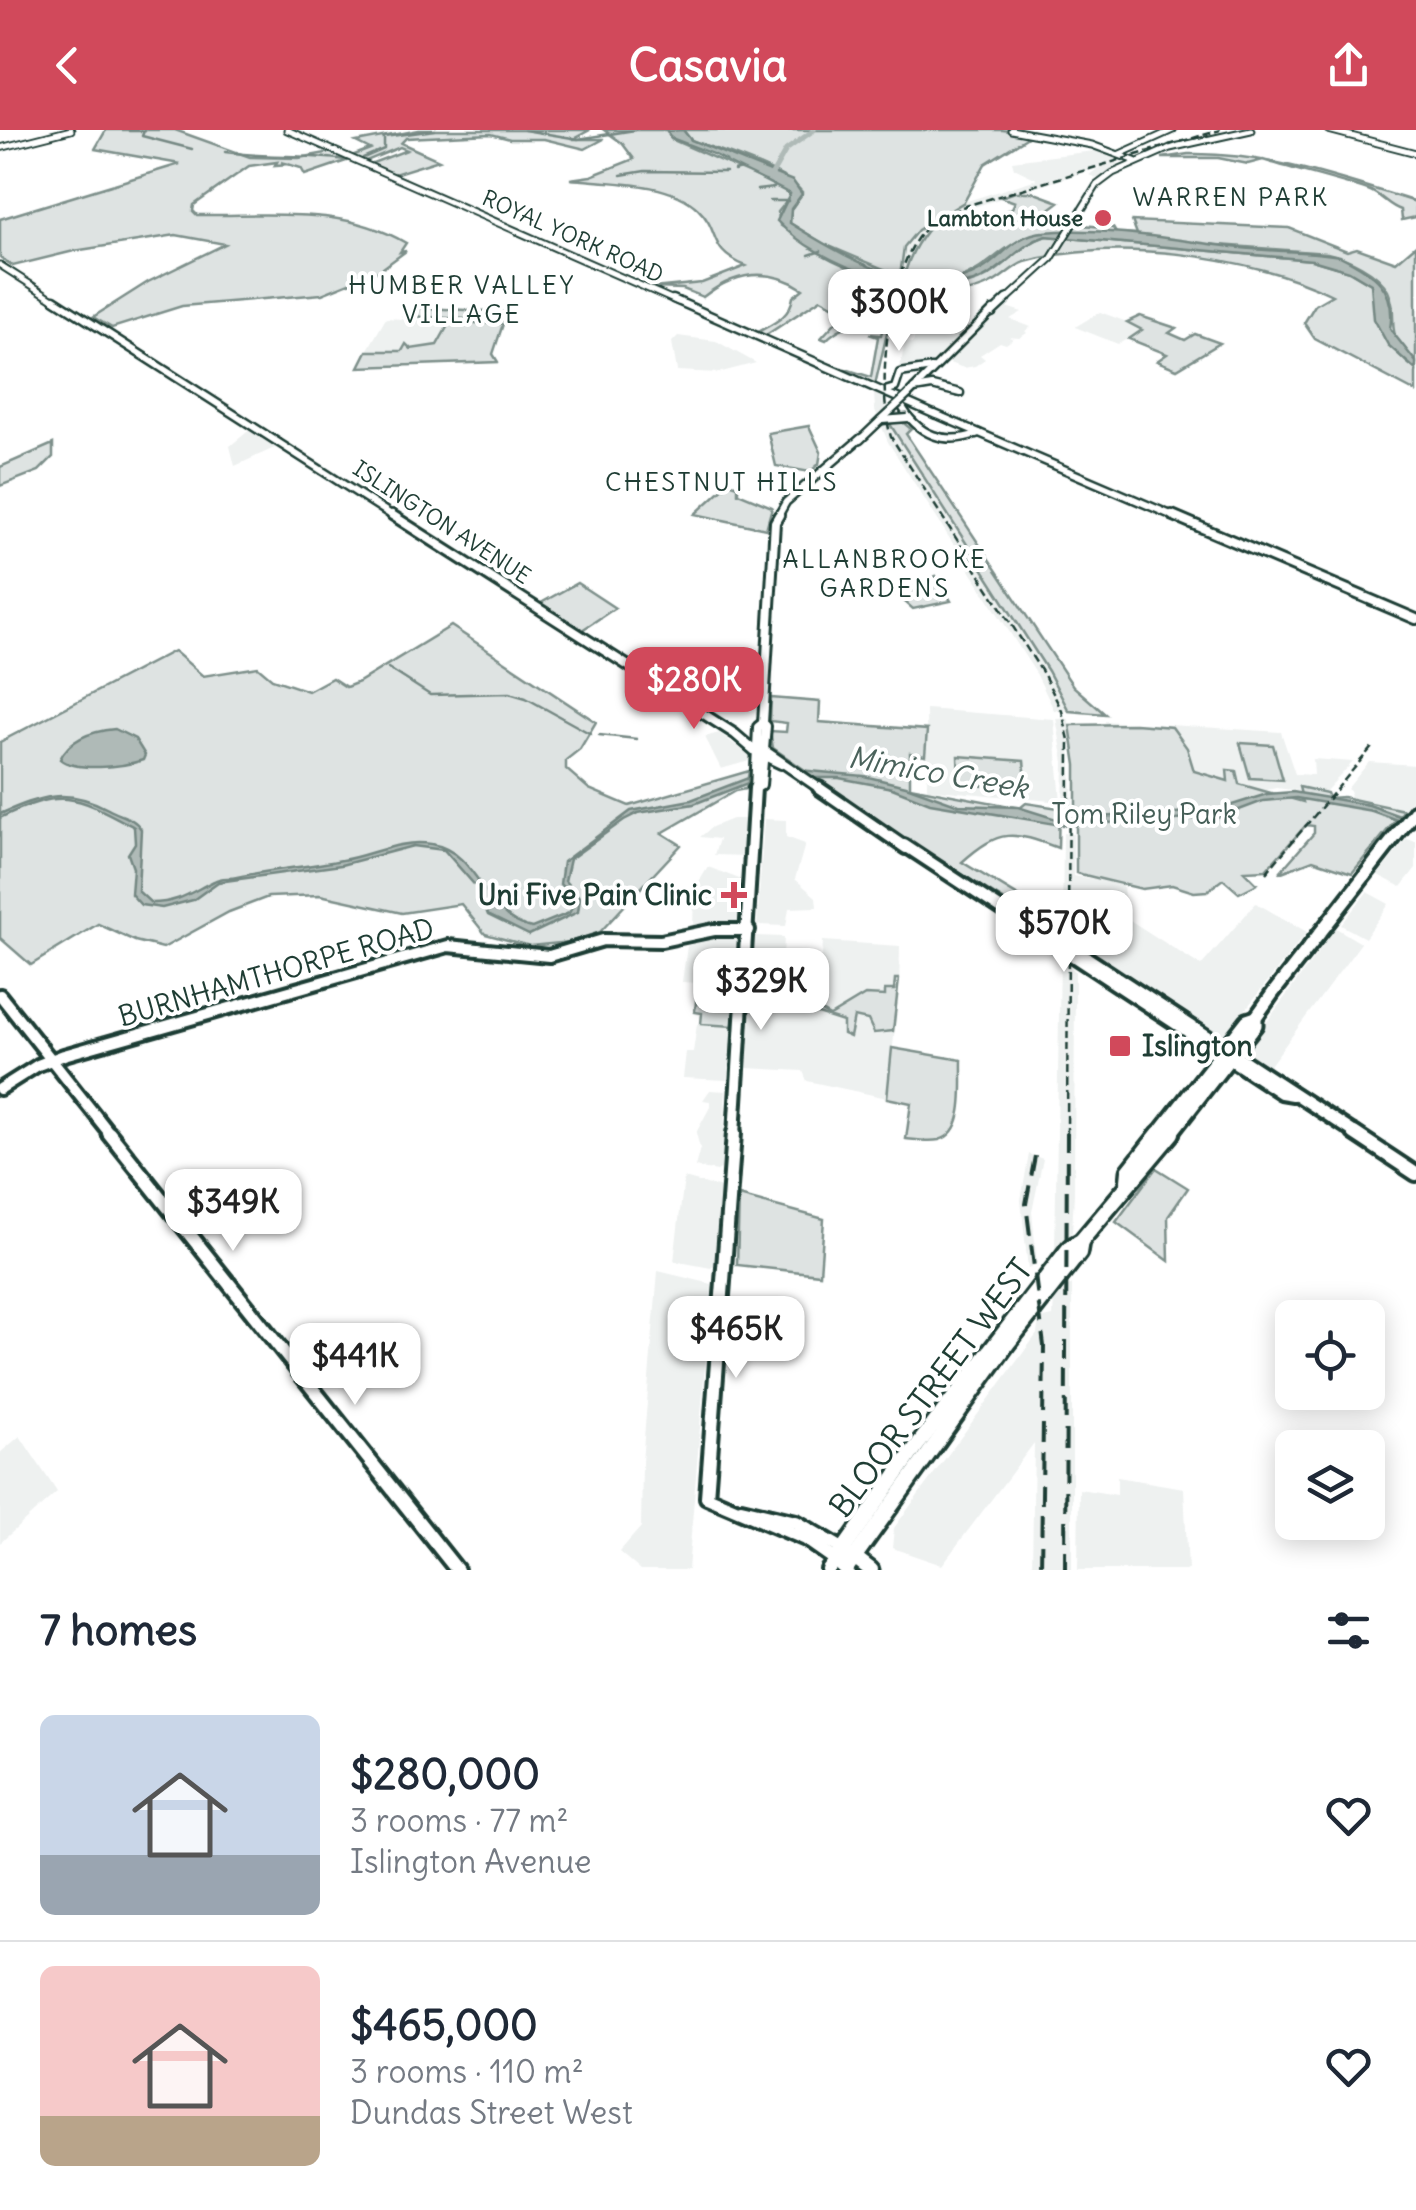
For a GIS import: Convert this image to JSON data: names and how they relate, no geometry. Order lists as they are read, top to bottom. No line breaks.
{"streets":{"main road":["ROYAL YORK ROAD","ISLINGTON AVENUE","BURNHAMTHORPE ROAD","BLOOR STREET WEST"]},"crossings":[["ISLINGTON AVENUE","BLOOR STREET WEST"]],"districts":["WARREN PARK","HUMBER VALLEY VILLAGE","CHESTNUT HILLS","ALLANBROOKE GARDENS"],"water":["Mimico Creek"],"parks":["Tom Riley Park"],"places":{"other":["Lambton House"],"health":["Uni Five Pain Clinic"],"transit":["Islington"]},"page":{"header":"Casavia","price":["$300K","$280K","$570K","$329K","$349K","$465K","$441K"],"heading":"7 homes","list":[{"name":"$280,000","note":"3 rooms · 77 m² · Islington Avenue"},{"name":"$465,000","note":"3 rooms · 110 m² · Dundas Street West"}]}}
